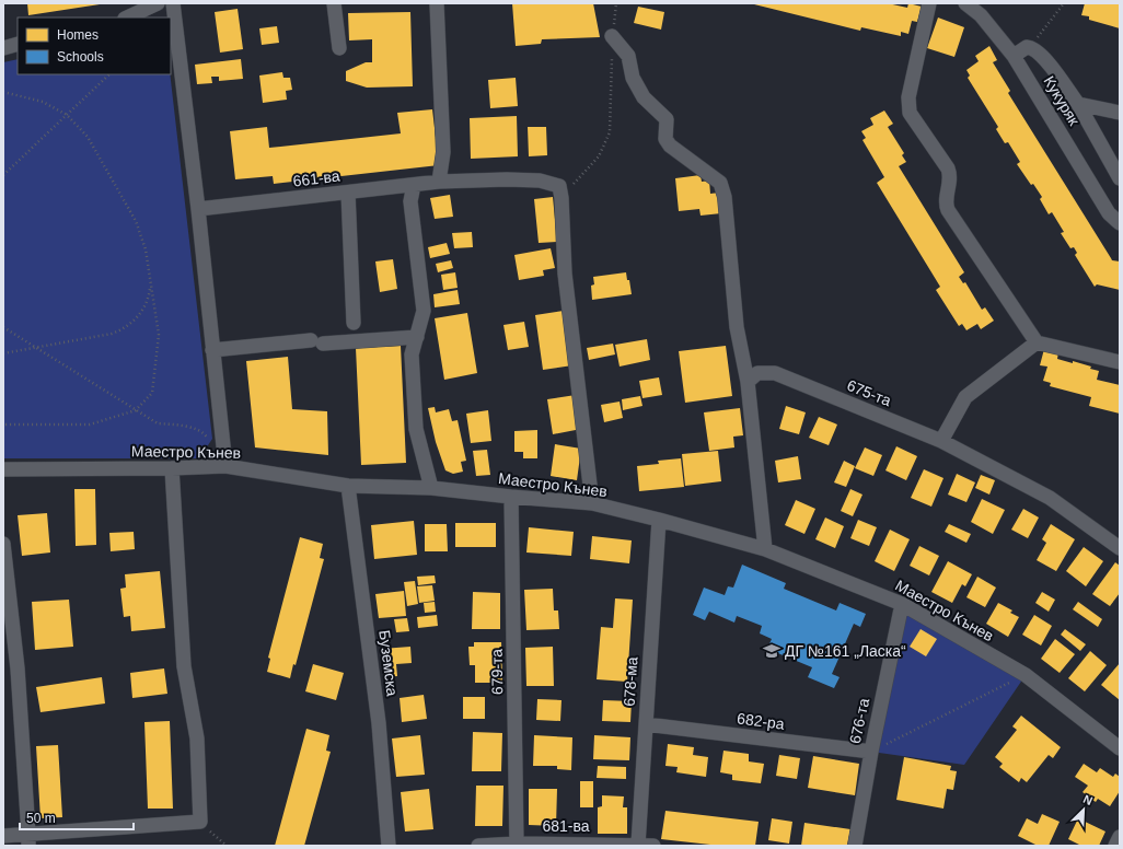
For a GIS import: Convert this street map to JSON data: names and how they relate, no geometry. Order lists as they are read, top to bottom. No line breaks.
{"streets":{"street":["Кукуряк","661-ва","675-та","Маестро Кънев","Буземска","679-та","678-ма","682-ра","676-та","681-ва"]},"crossings":[["Маестро Кънев","Буземска"],["Маестро Кънев","679-та"],["Маестро Кънев","678-ма"],["Маестро Кънев","676-та"],["679-та","681-ва"],["678-ма","682-ра"],["678-ма","681-ва"],["682-ра","676-та"]],"places":{"school or university":["ДГ №161 „Ласка“"]},"legend":["Homes","Schools"],"scale_bar":"50 m","north":"top right"}
